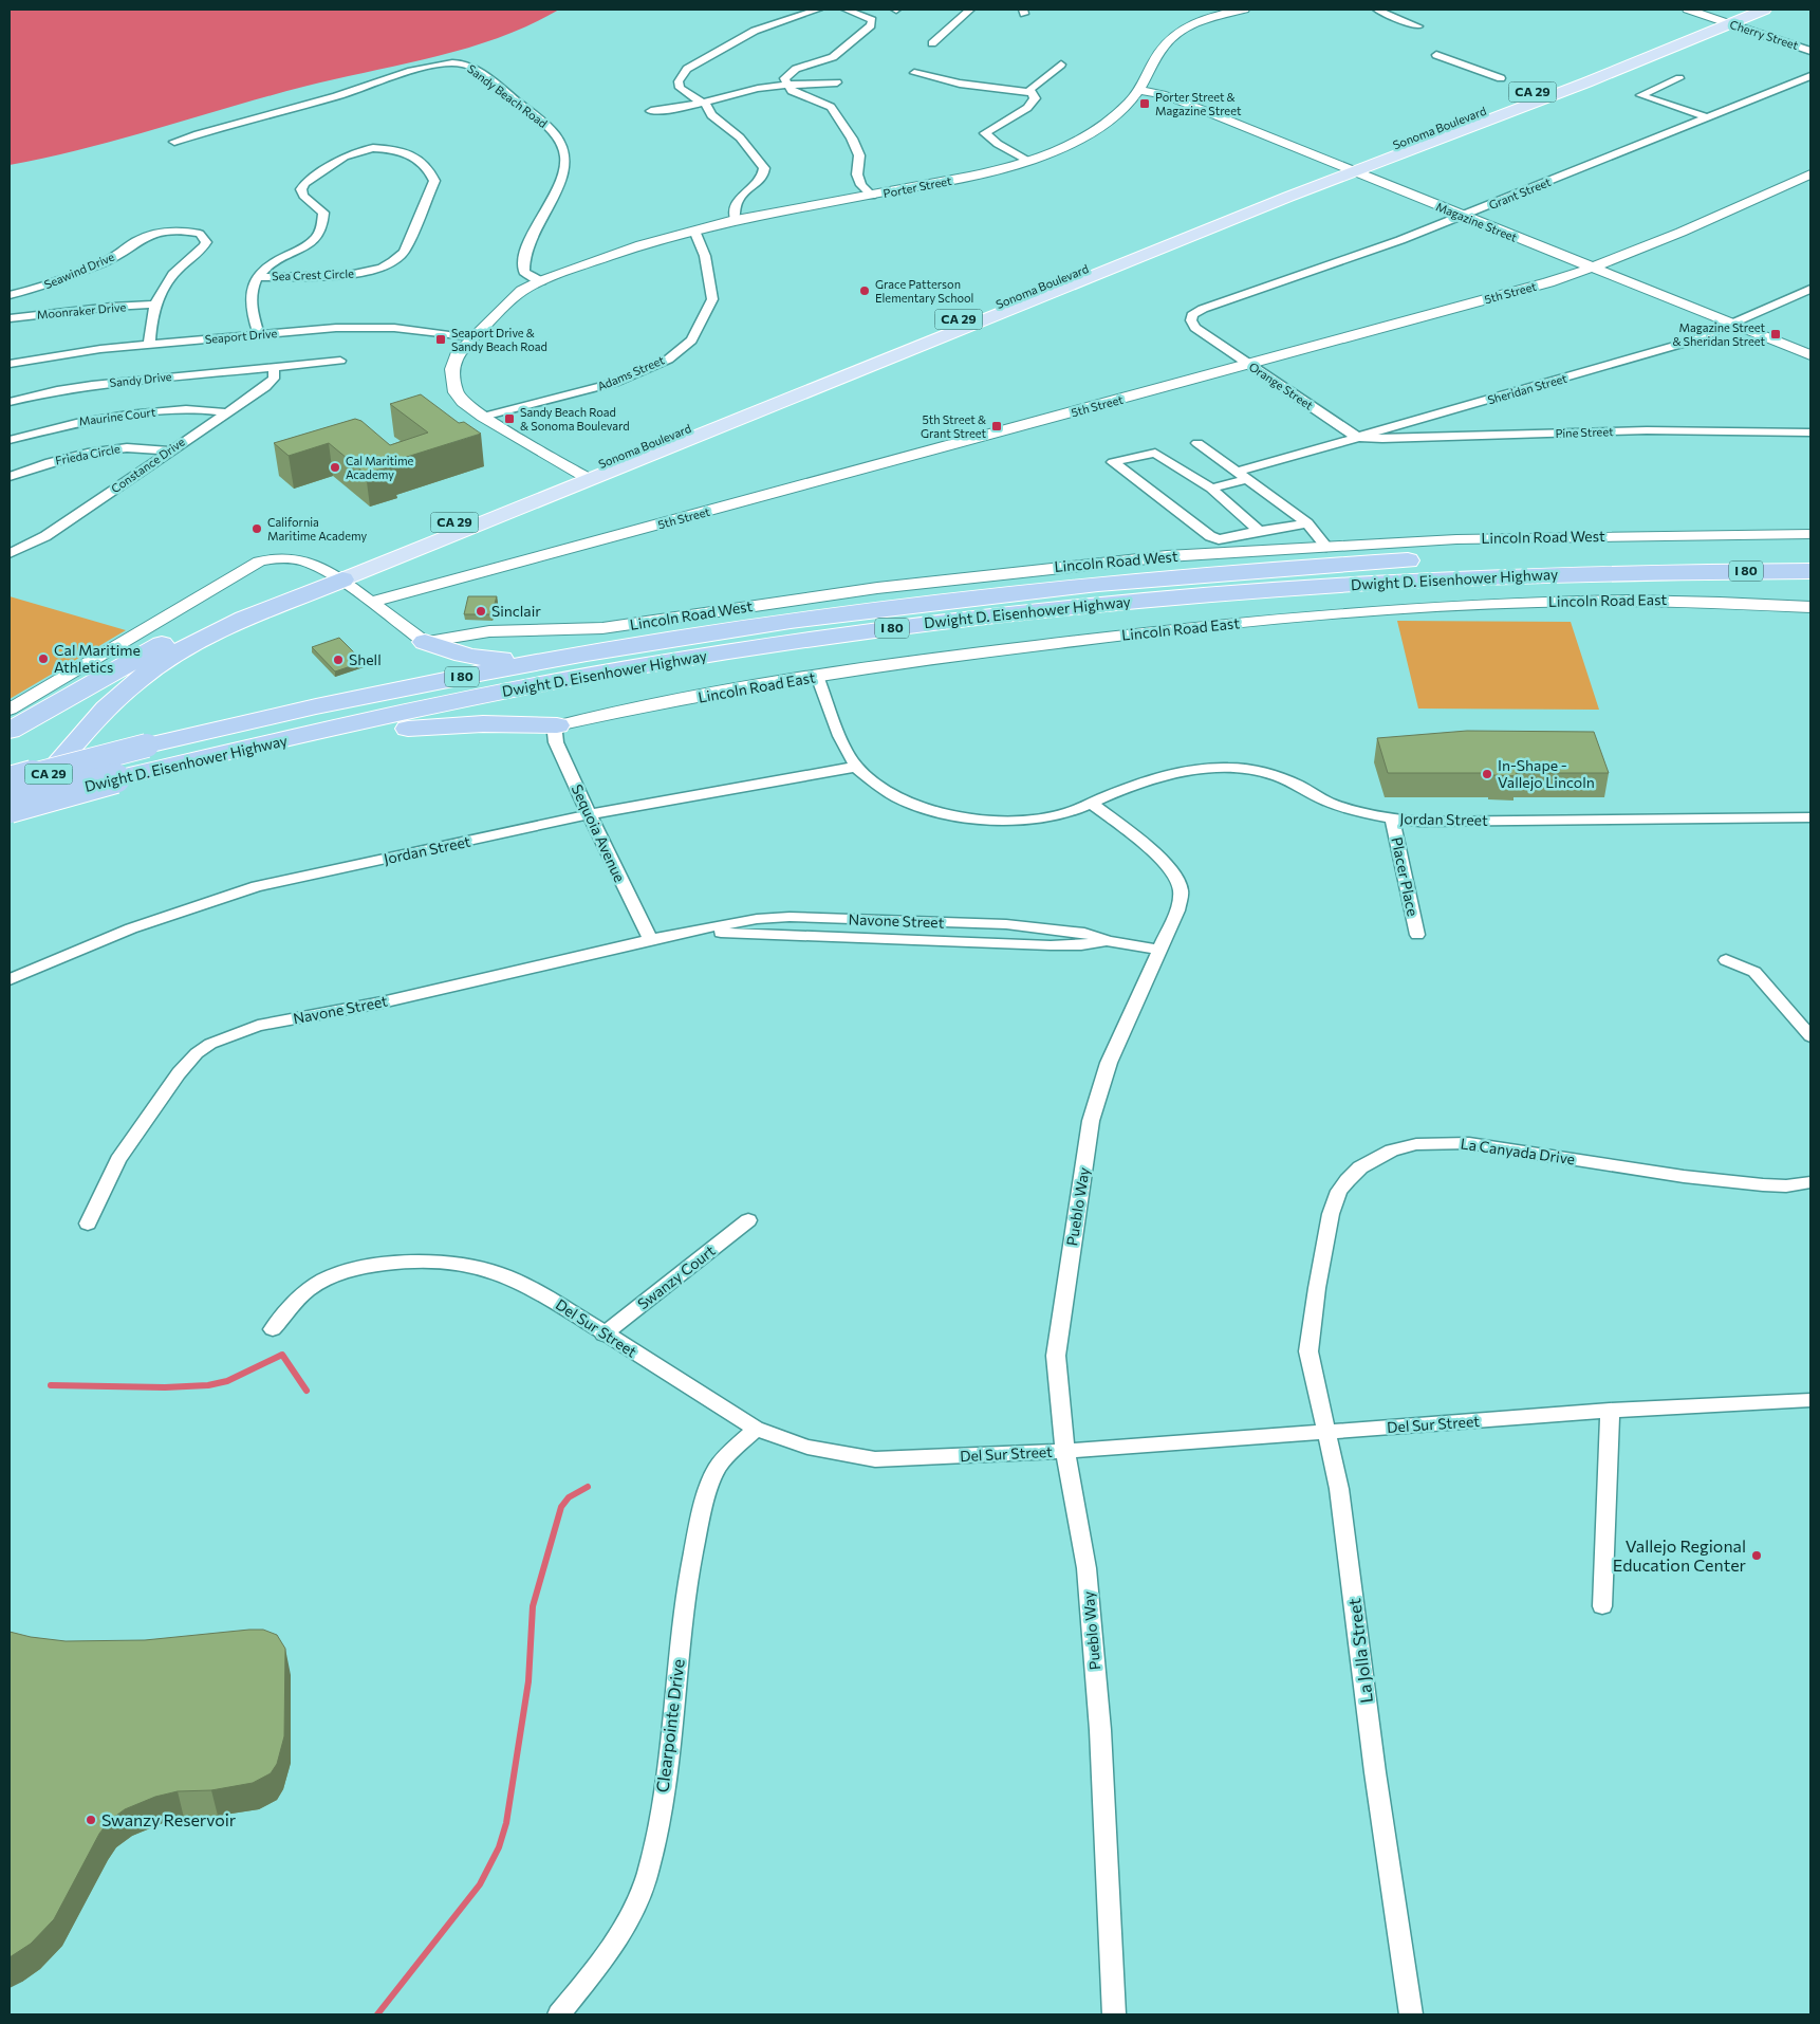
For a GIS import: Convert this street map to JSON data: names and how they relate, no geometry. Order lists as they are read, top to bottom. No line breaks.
{"streets":{"highway":["CA 29","I 80","Dwight D. Eisenhower Highway"],"main road":["Sonoma Boulevard"],"street":["Cherry Street","Sandy Beach Road","Porter Street","Grant Street","Magazine Street","Seawind Drive","Sea Crest Circle","5th Street","Moonraker Drive","Seaport Drive","Adams Street","Sandy Drive","Orange Street","Sheridan Street","Maurine Court","Pine Street","Frieda Circle","Constance Drive","Lincoln Road West","Lincoln Road East","Jordan Street","Sequoia Avenue","Placer Place","Navone Street","La Canyada Drive","Pueblo Way","Swanzy Court","Del Sur Street","La Jolla Street","Clearpointe Drive"]},"crossings":[["Cherry Street","Sonoma Boulevard"],["CA 29","Sonoma Boulevard"],["Sandy Beach Road","Porter Street"],["Sonoma Boulevard","Magazine Street"],["Porter Street","Magazine Street"],["Porter Street","Adams Street"],["Grant Street","Magazine Street"],["Grant Street","Orange Street"],["Magazine Street","5th Street"],["Magazine Street","Sheridan Street"],["Seawind Drive","Moonraker Drive"],["Seawind Drive","Seaport Drive"],["Sea Crest Circle","Seaport Drive"],["5th Street","Orange Street"],["Sandy Drive","Constance Drive"],["Orange Street","Sheridan Street"],["Orange Street","Pine Street"],["Sheridan Street","Pine Street"],["Maurine Court","Constance Drive"],["Frieda Circle","Constance Drive"],["Lincoln Road East","Sequoia Avenue"],["Jordan Street","Sequoia Avenue"],["Jordan Street","Placer Place"],["Jordan Street","Pueblo Way"],["Sequoia Avenue","Navone Street"],["Navone Street","Pueblo Way"],["La Canyada Drive","La Jolla Street"],["Pueblo Way","Del Sur Street"],["Swanzy Court","Del Sur Street"],["Del Sur Street","La Jolla Street"],["Del Sur Street","Clearpointe Drive"]],"places":{"transit":["Porter Street & Magazine Street","Magazine Street & Sheridan Street","Seaport Drive & Sandy Beach Road","Sandy Beach Road & Sonoma Boulevard","5th Street & Grant Street"],"other":["Grace Patterson Elementary School","Cal Maritime Academy","California Maritime Academy","Sinclair","Cal Maritime Athletics","Shell","In-Shape - Vallejo Lincoln","Vallejo Regional Education Center","Swanzy Reservoir"]}}
